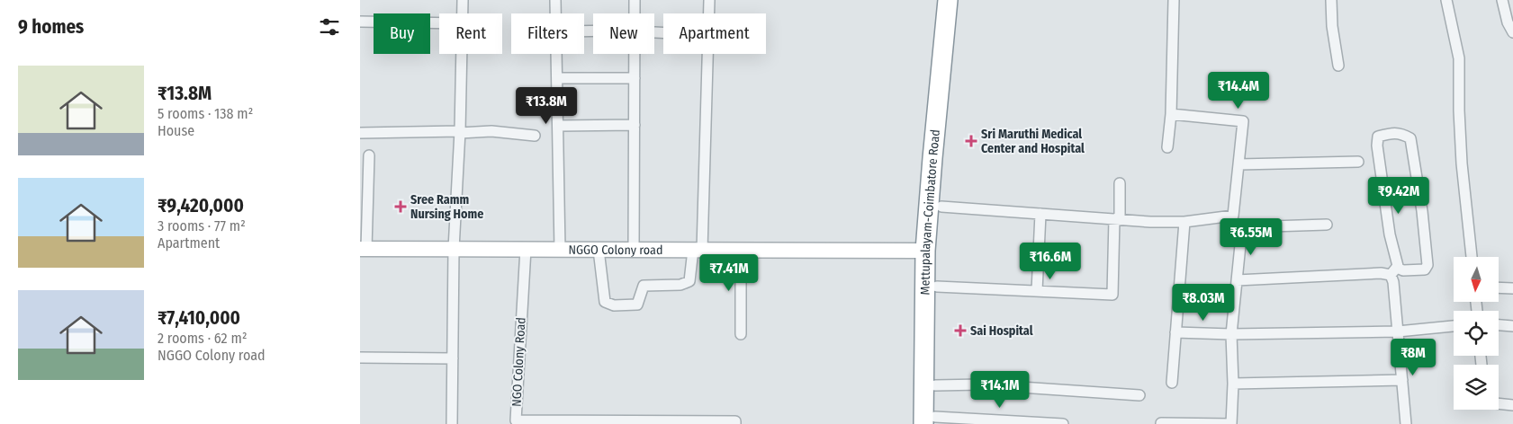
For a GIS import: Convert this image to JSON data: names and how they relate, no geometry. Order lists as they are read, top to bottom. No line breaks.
{"streets":{"highway":["Mettupalayam-Coimbatore Road"],"street":["NGGO Colony road","NGO Colony Road"]},"crossings":[["Mettupalayam-Coimbatore Road","NGGO Colony road"],["NGGO Colony road","NGO Colony Road"]],"places":{"health":["Sri Maruthi Medical Center and Hospital","Sree Ramm Nursing Home","Sai Hospital"]},"north":"bottom","page":{"heading":"9 homes","chip":["Buy","Rent","Filters","New","Apartment"],"list":[{"name":"₹13.8M","note":"5 rooms · 138 m² · House"},{"name":"₹9,420,000","note":"3 rooms · 77 m² · Apartment"},{"name":"₹7,410,000","note":"2 rooms · 62 m² · NGGO Colony road"}],"price":["₹14.4M","₹13.8M","₹9.42M","₹6.55M","₹16.6M","₹7.41M","₹8.03M","₹8M","₹14.1M"]}}
